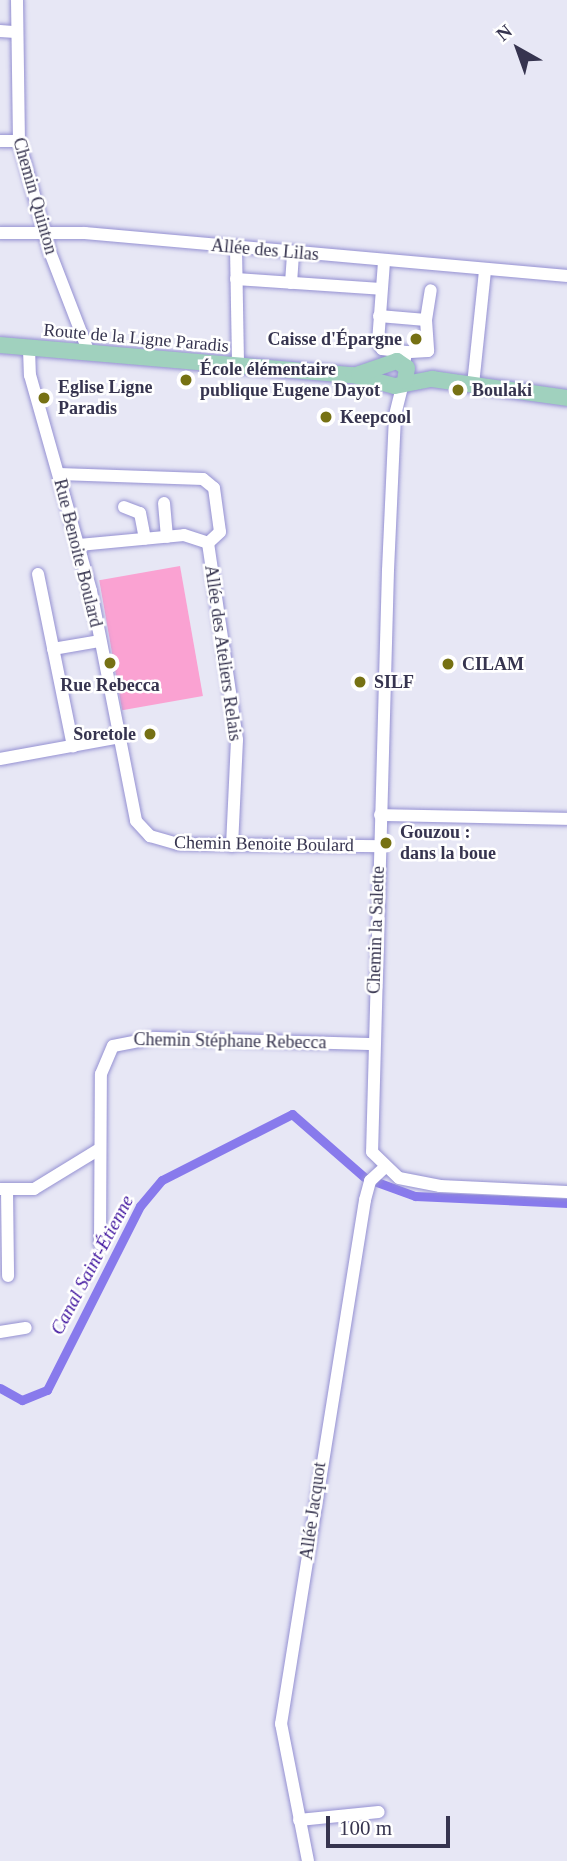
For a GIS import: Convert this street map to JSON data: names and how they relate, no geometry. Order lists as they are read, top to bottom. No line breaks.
{"streets":{"main road":["Route de la Ligne Paradis"],"street":["Chemin Quinton","Allée des Lilas","Rue Benoite Boulard","Allée des Ateliers Relais","Chemin Benoite Boulard","Chemin la Salette","Chemin Stéphane Rebecca","Allée Jacquot"]},"crossings":[["Chemin Quinton","Allée des Lilas"],["Chemin Quinton","Route de la Ligne Paradis"],["Route de la Ligne Paradis","Rue Benoite Boulard"],["Route de la Ligne Paradis","Chemin la Salette"],["Rue Benoite Boulard","Chemin Benoite Boulard"],["Allée des Ateliers Relais","Chemin Benoite Boulard"],["Chemin Benoite Boulard","Chemin la Salette"],["Chemin la Salette","Chemin Stéphane Rebecca"],["Chemin la Salette","Allée Jacquot"]],"water":["Canal Saint-Étienne"],"places":["Caisse d'Épargne","École élémentaire publique Eugene Dayot","Boulaki","Eglise Ligne Paradis","Keepcool","Rue Rebecca","CILAM","SILF","Soretole","Gouzou : dans la boue"],"scale_bar":"100 m","north":"top left"}
